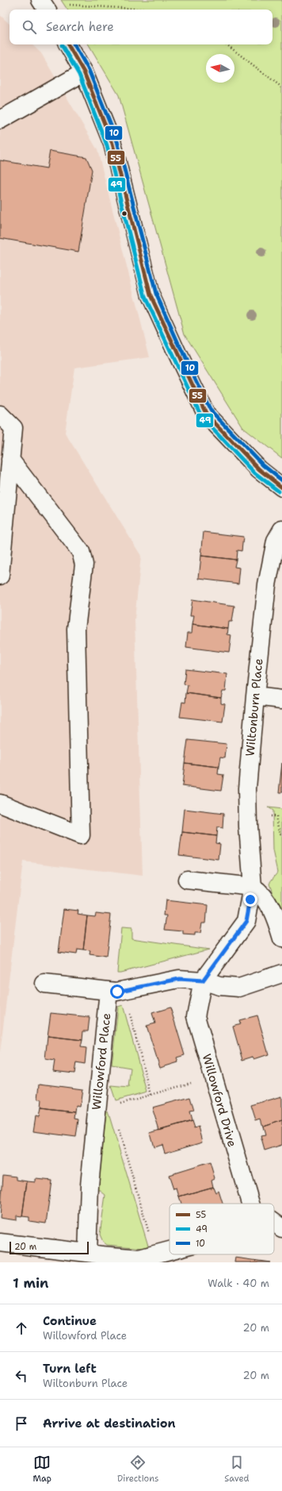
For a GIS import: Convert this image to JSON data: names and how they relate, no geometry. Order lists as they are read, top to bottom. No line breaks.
{"streets":{"street":["Wiltonburn Place","Willowford Place","Willowford Drive"]},"crossings":[["Wiltonburn Place","Willowford Drive"]],"lines":["transit line 55","transit line 10","transit line 49"],"legend":["55","49","10"],"scale_bar":"20 m","north":"left","page":{"search":"Search here","scale":"20 m","heading":["1 min","Walk · 40 m"],"list":[["Continue","Willowford Place","20 m"],["Turn left","Wiltonburn Place","20 m"],"Arrive at destination"],"nav":["Map","Directions","Saved"]}}
